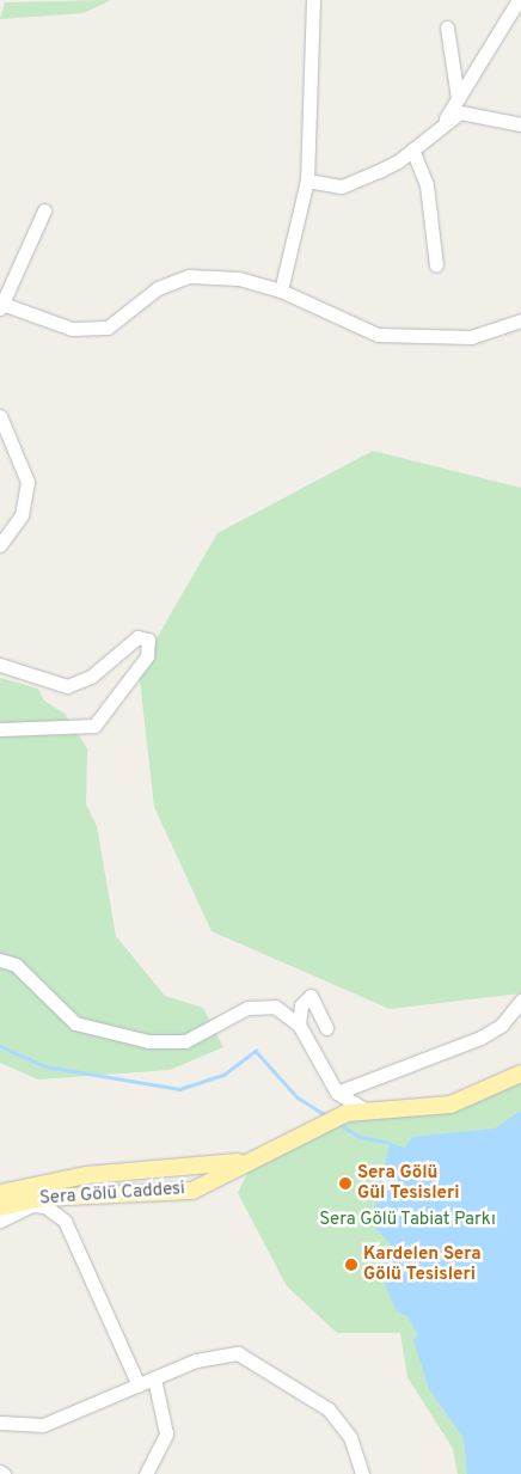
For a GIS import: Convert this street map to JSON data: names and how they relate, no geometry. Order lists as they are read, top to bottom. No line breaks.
{"streets":{"main road":["Sera Gölü Caddesi"]},"parks":["Sera Gölü Tabiat Parkı"],"places":["Sera Gölü Gül Tesisleri","Kardelen Sera Gölü Tesisleri"]}
